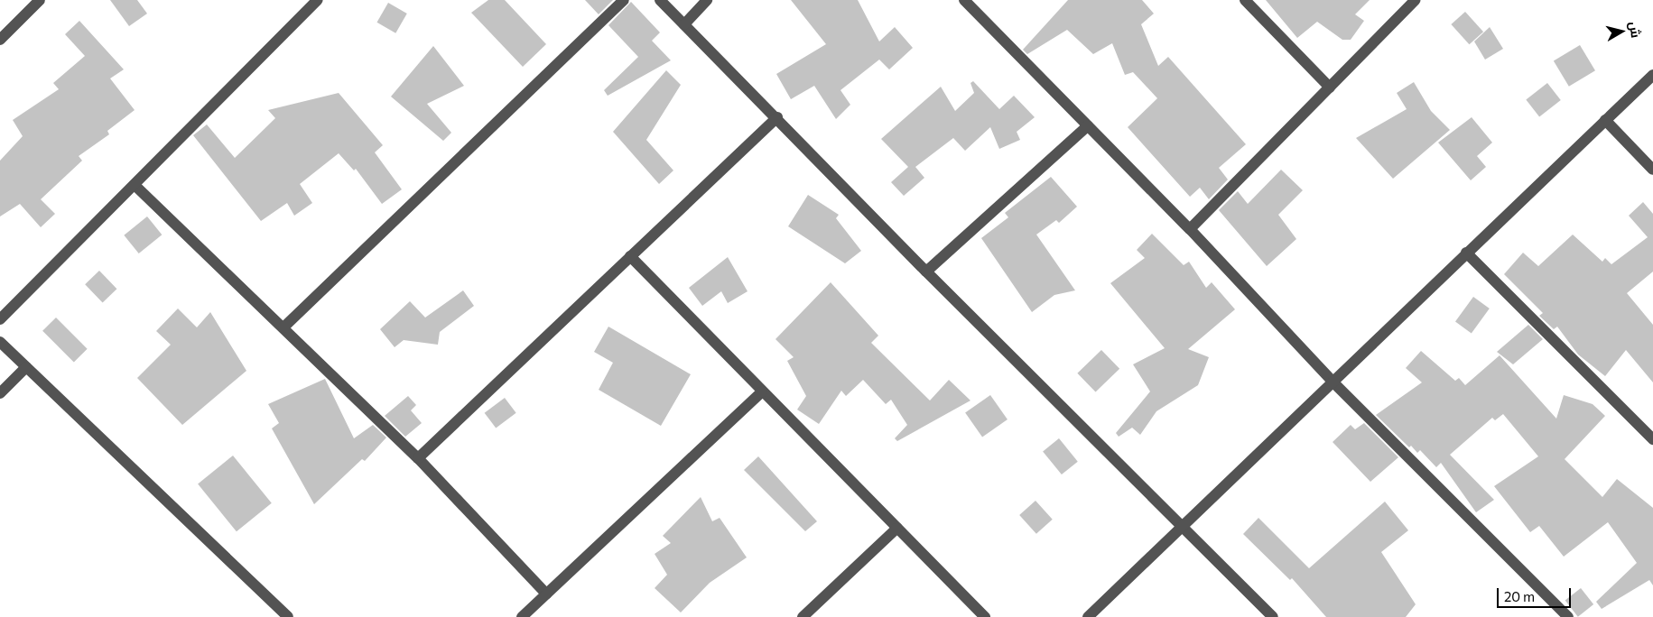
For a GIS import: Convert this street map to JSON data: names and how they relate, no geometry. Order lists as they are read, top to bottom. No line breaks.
{"scale_bar":"20 m","north":"right"}
